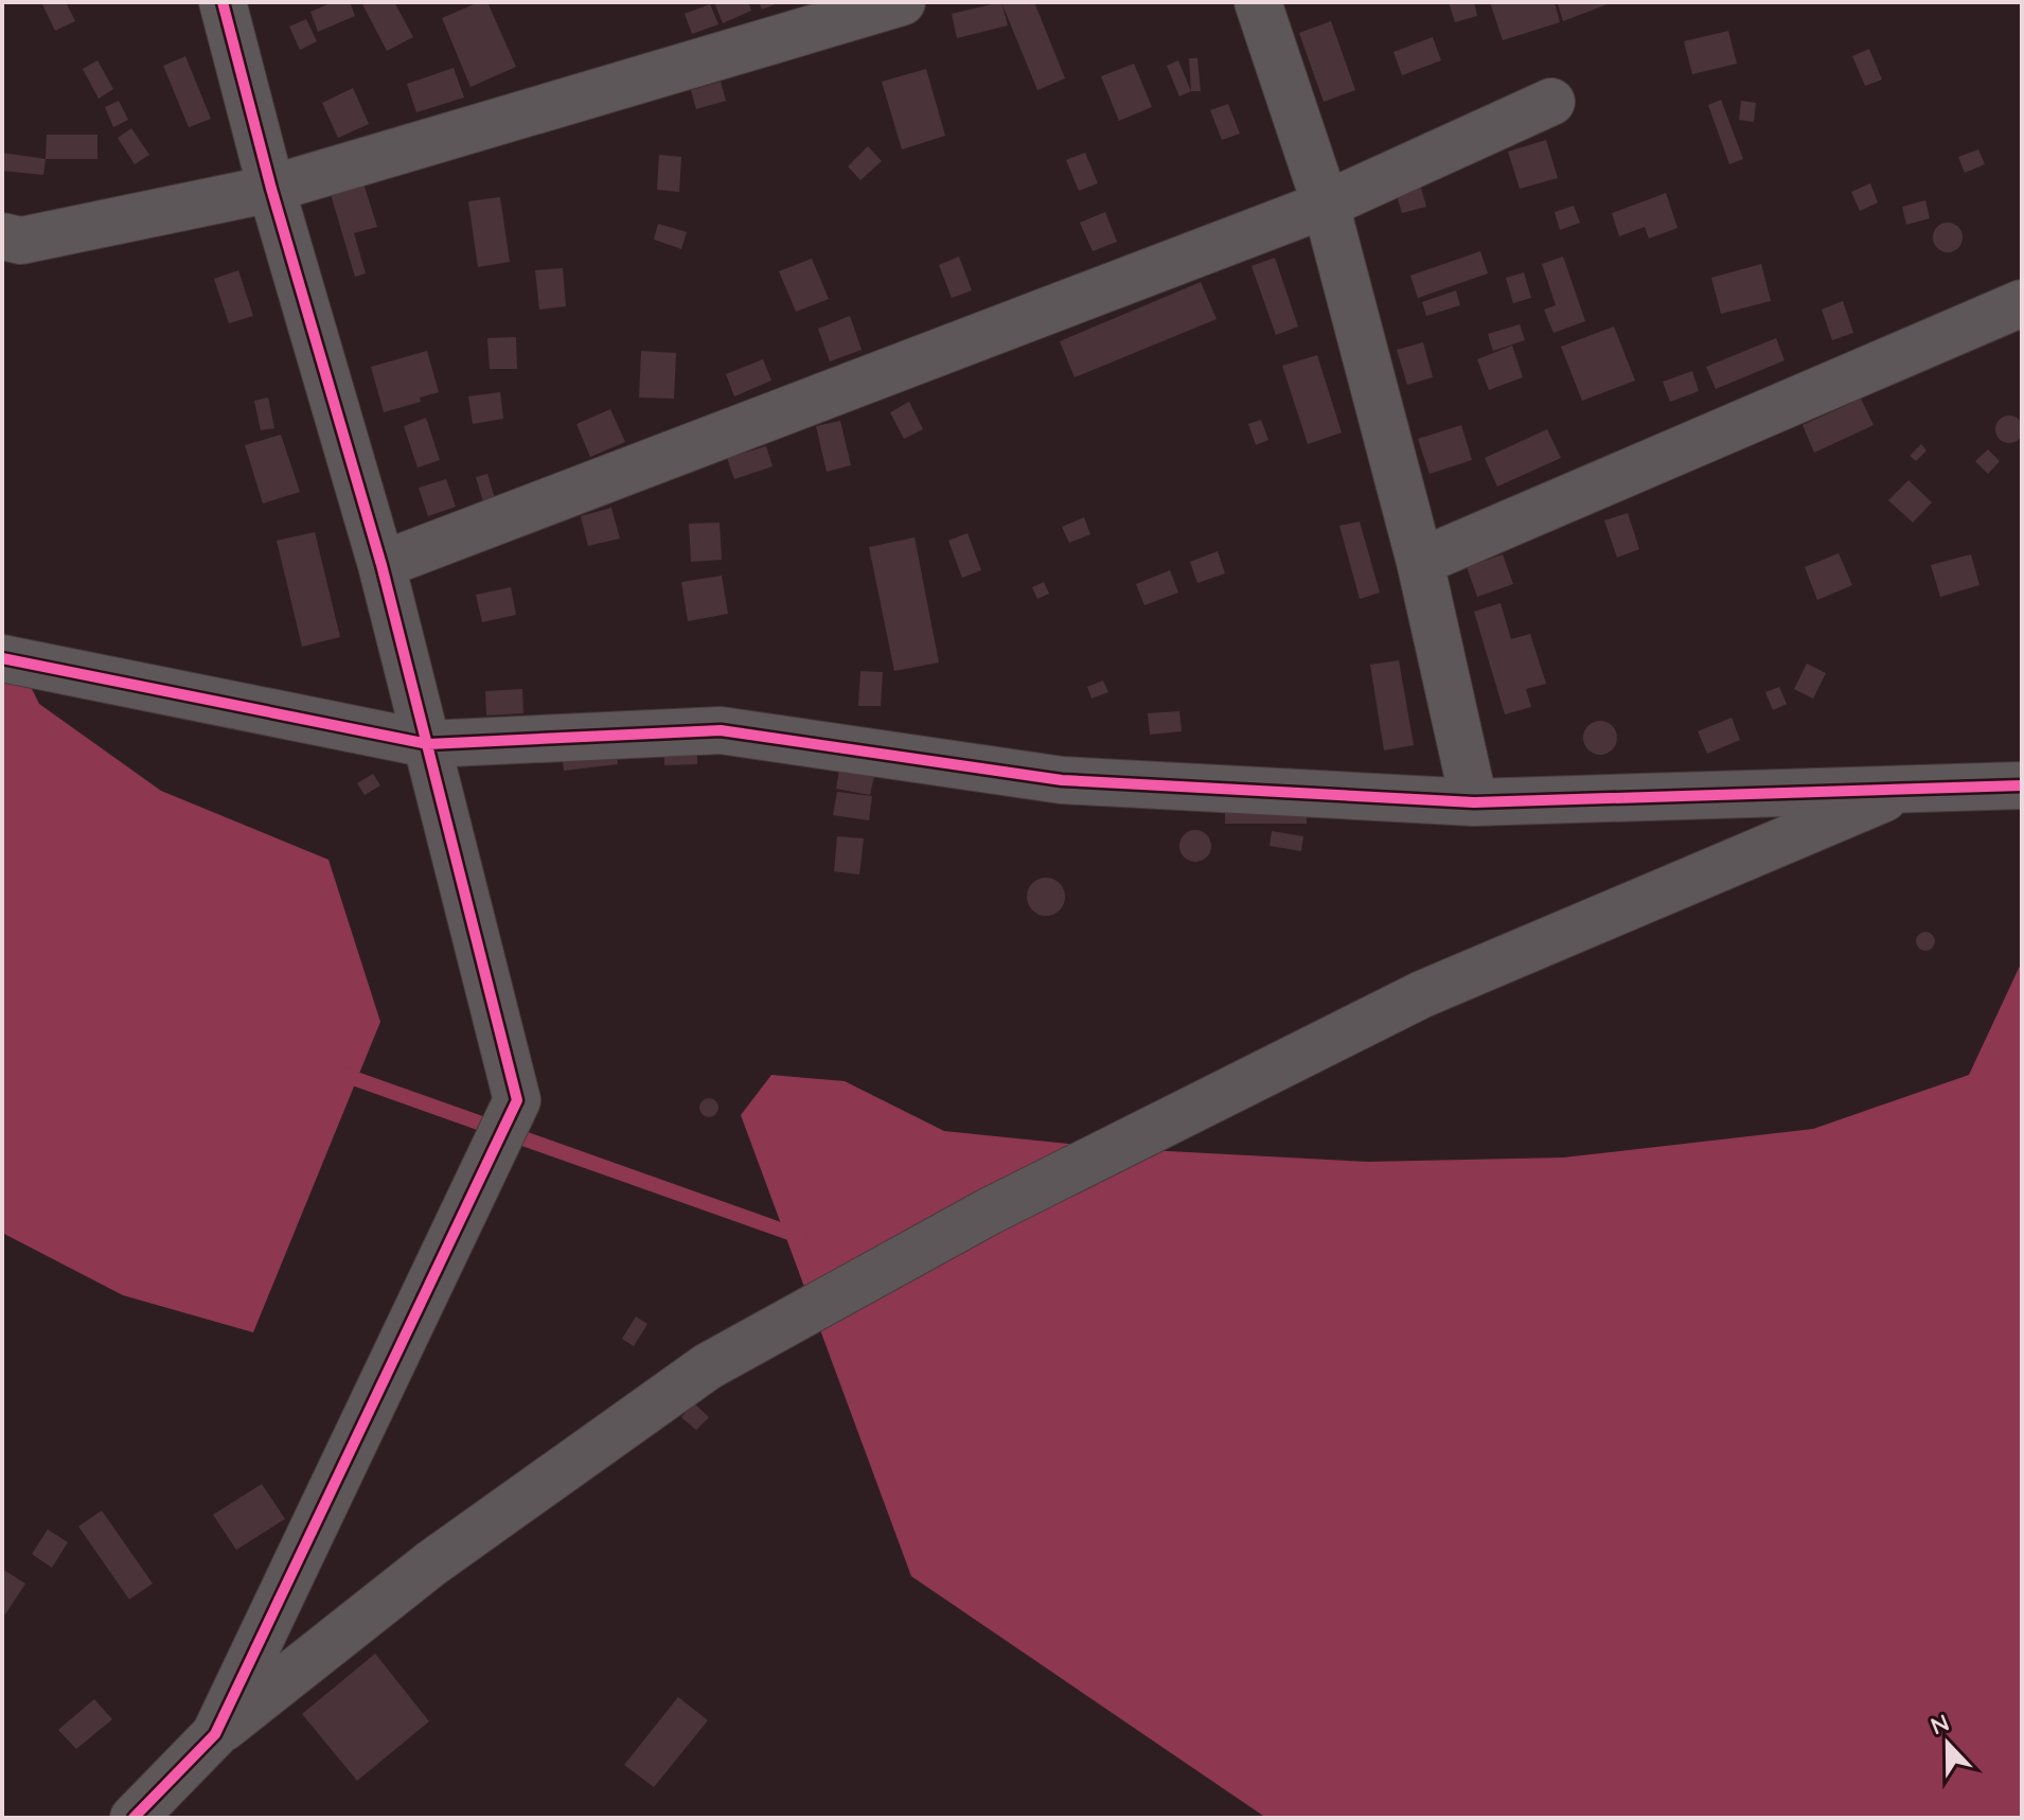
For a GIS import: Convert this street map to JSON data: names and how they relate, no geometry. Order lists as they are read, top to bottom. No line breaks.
{"north":"top"}
